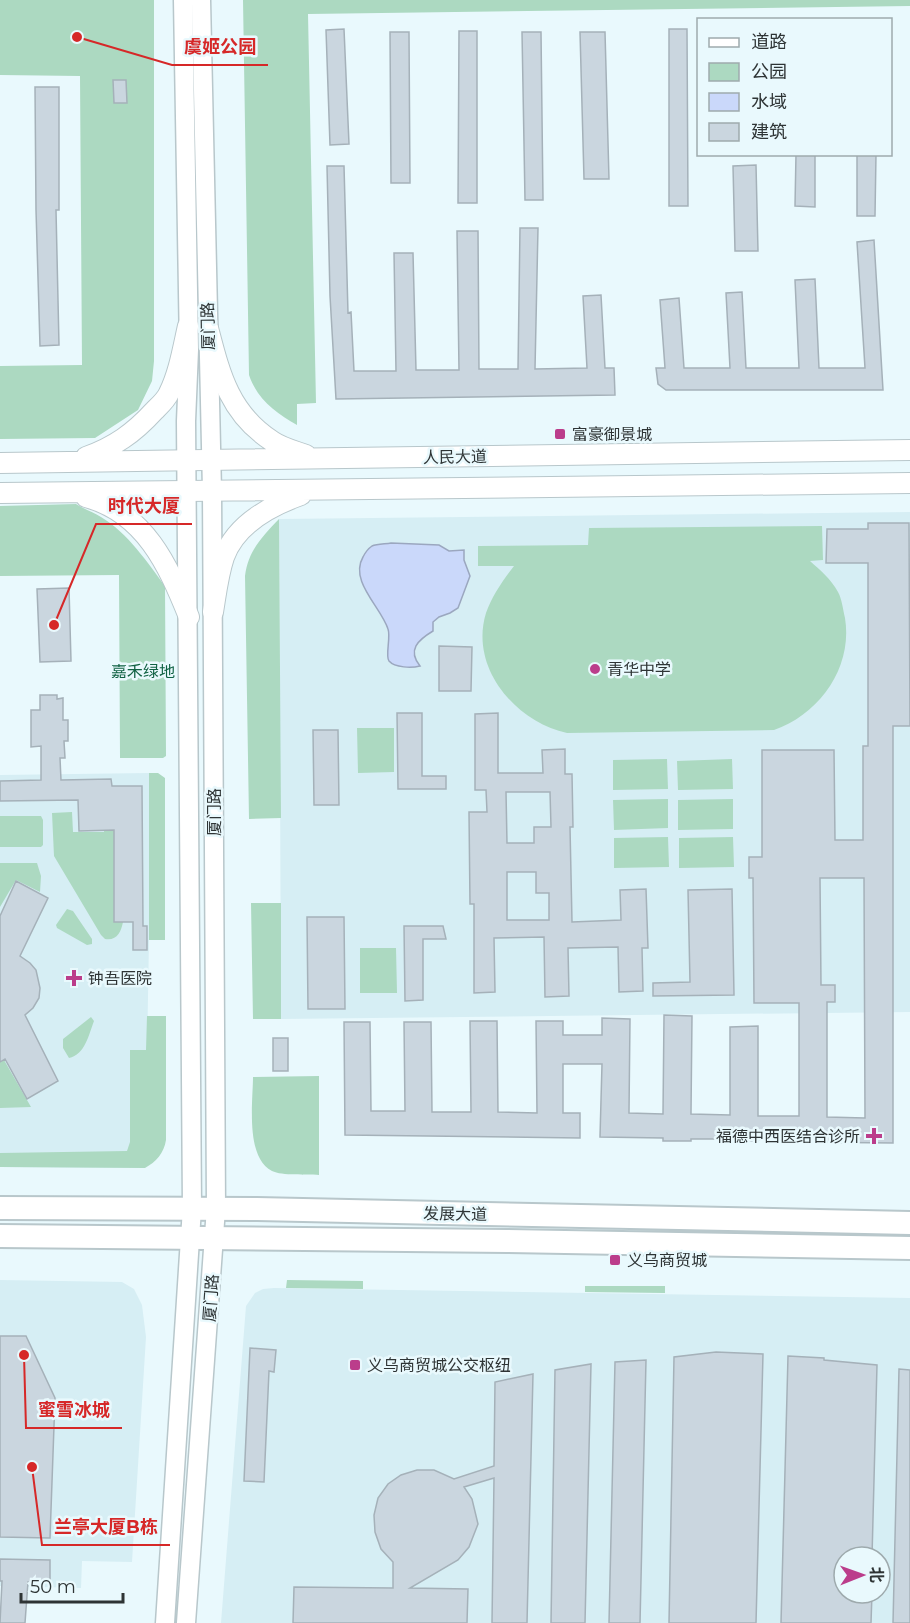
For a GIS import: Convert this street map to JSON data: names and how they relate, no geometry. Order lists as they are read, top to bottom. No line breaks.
{"streets":{"main road":["人民大道","发展大道"],"street":["厦门路"]},"crossings":[["厦门路","人民大道"],["厦门路","发展大道"]],"parks":["嘉禾绿地"],"places":{"other":["虞姬公园","时代大厦","青华中学","蜜雪冰城","兰亭大厦B栋"],"transit":["富豪御景城","义乌商贸城","义乌商贸城公交枢纽"],"health":["钟吾医院","福德中西医结合诊所"]},"legend":["道路","公园","水域","建筑"],"scale_bar":"50 m","north":"right"}
